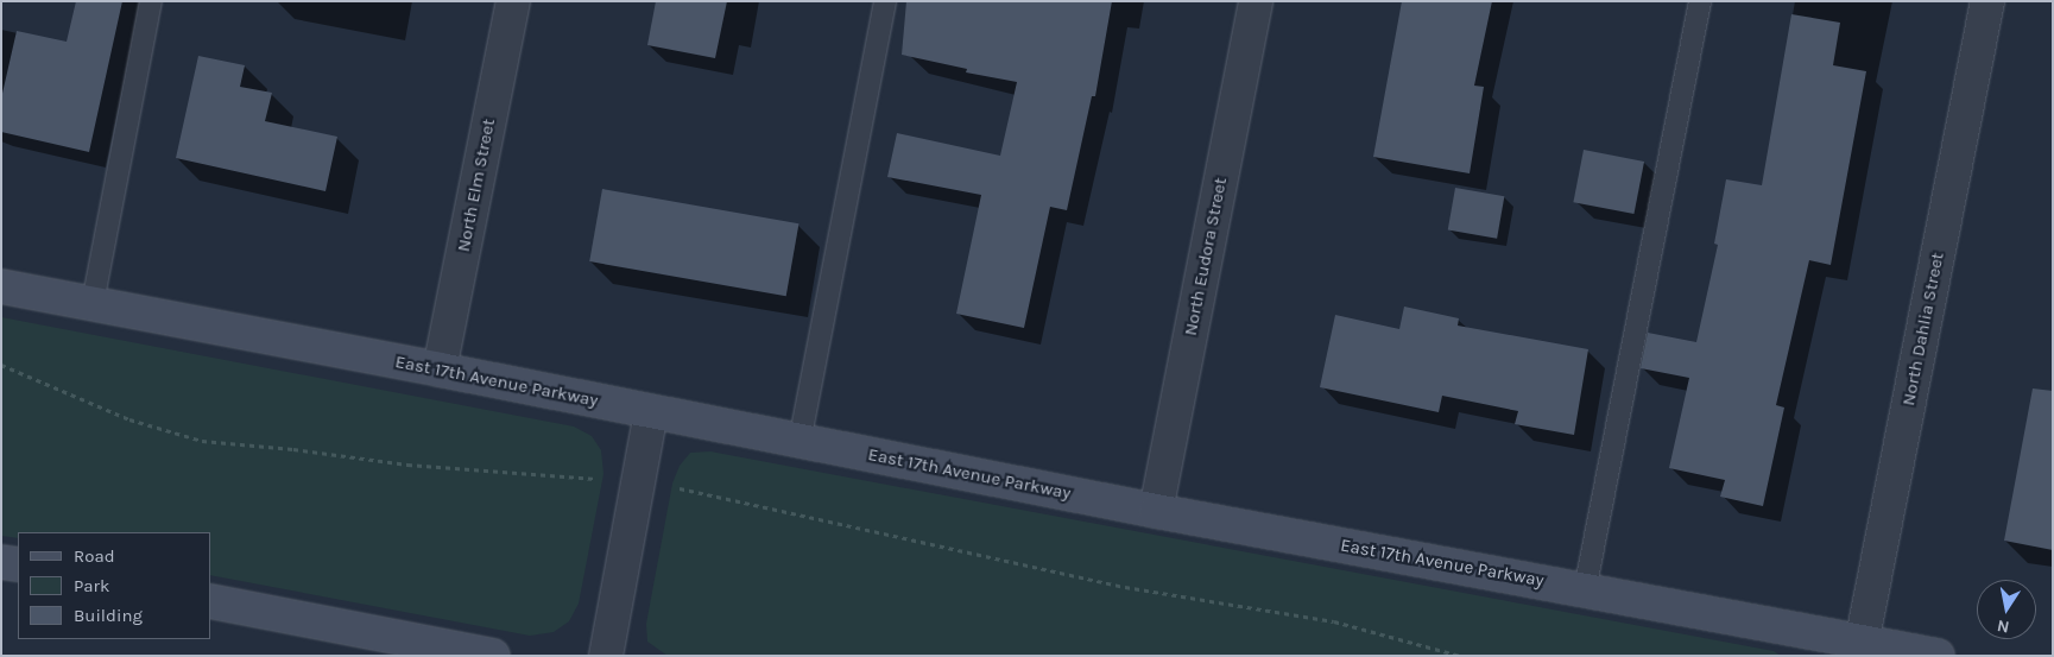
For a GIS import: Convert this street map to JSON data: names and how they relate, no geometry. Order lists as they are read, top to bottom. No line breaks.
{"streets":{"main road":["East 17th Avenue Parkway"],"street":["North Elm Street","North Eudora Street","North Dahlia Street"]},"crossings":[["North Elm Street","East 17th Avenue Parkway"],["North Eudora Street","East 17th Avenue Parkway"],["North Dahlia Street","East 17th Avenue Parkway"]],"legend":["Road","Park","Building"],"north":"bottom"}
